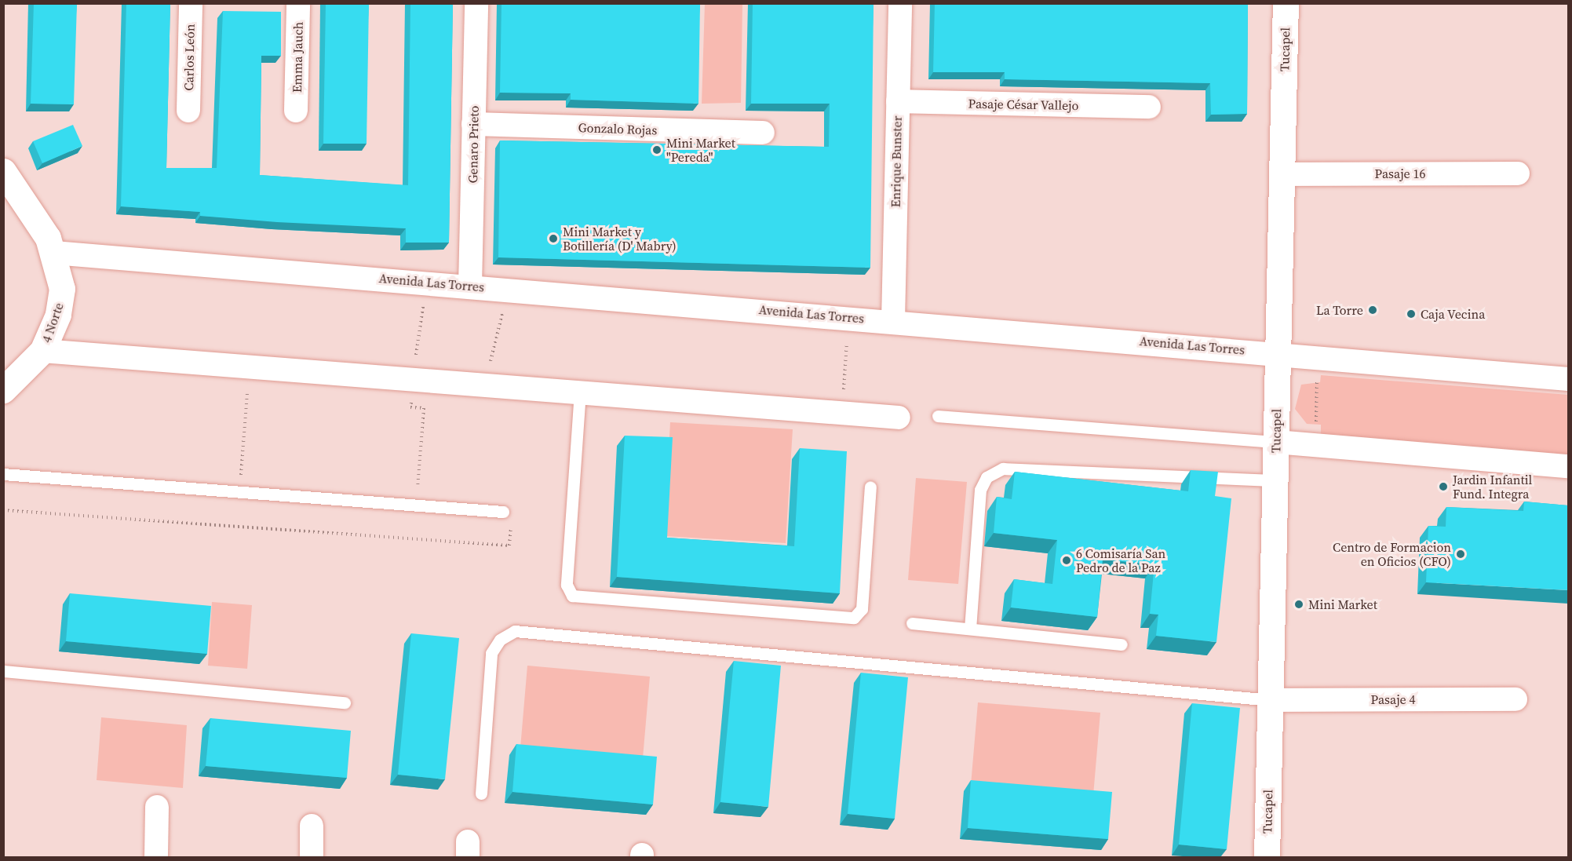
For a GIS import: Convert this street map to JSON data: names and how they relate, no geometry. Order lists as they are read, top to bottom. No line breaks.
{"streets":{"main road":["Tucapel","4 Norte"],"street":["Carlos León","Emma Jauch","Pasaje César Vallejo","Gonzalo Rojas","Genaro Prieto","Enrique Bunster","Pasaje 16","Avenida Las Torres","Pasaje 4"]},"crossings":[["Tucapel","Pasaje 16"],["Tucapel","Avenida Las Torres"],["Tucapel","Pasaje 4"],["Pasaje César Vallejo","Enrique Bunster"],["Gonzalo Rojas","Genaro Prieto"],["Genaro Prieto","Avenida Las Torres"],["Enrique Bunster","Avenida Las Torres"],["Avenida Las Torres","4 Norte"]],"places":["Mini Market \"Pereda\"","Mini Market y Botillería (D' Mabry)","La Torre","Caja Vecina","Jardin Infantil Fund. Integra","Centro de Formacion en Oficios (CFO)","6 Comisaría San Pedro de la Paz","Mini Market"]}
